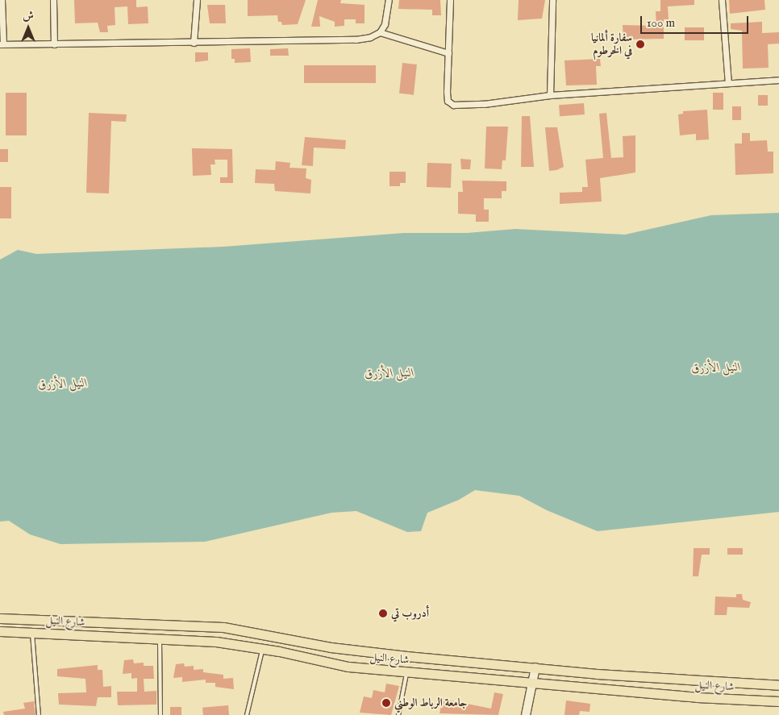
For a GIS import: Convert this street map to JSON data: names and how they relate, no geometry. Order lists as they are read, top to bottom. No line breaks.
{"streets":{"main road":["شارع النيل"]},"water":["النيل الأزرق"],"places":["سفارة ألمانيا في الخرطوم","أدروب تي","جامعة الرباط الوطني"],"scale_bar":"100 m","north":"top"}
